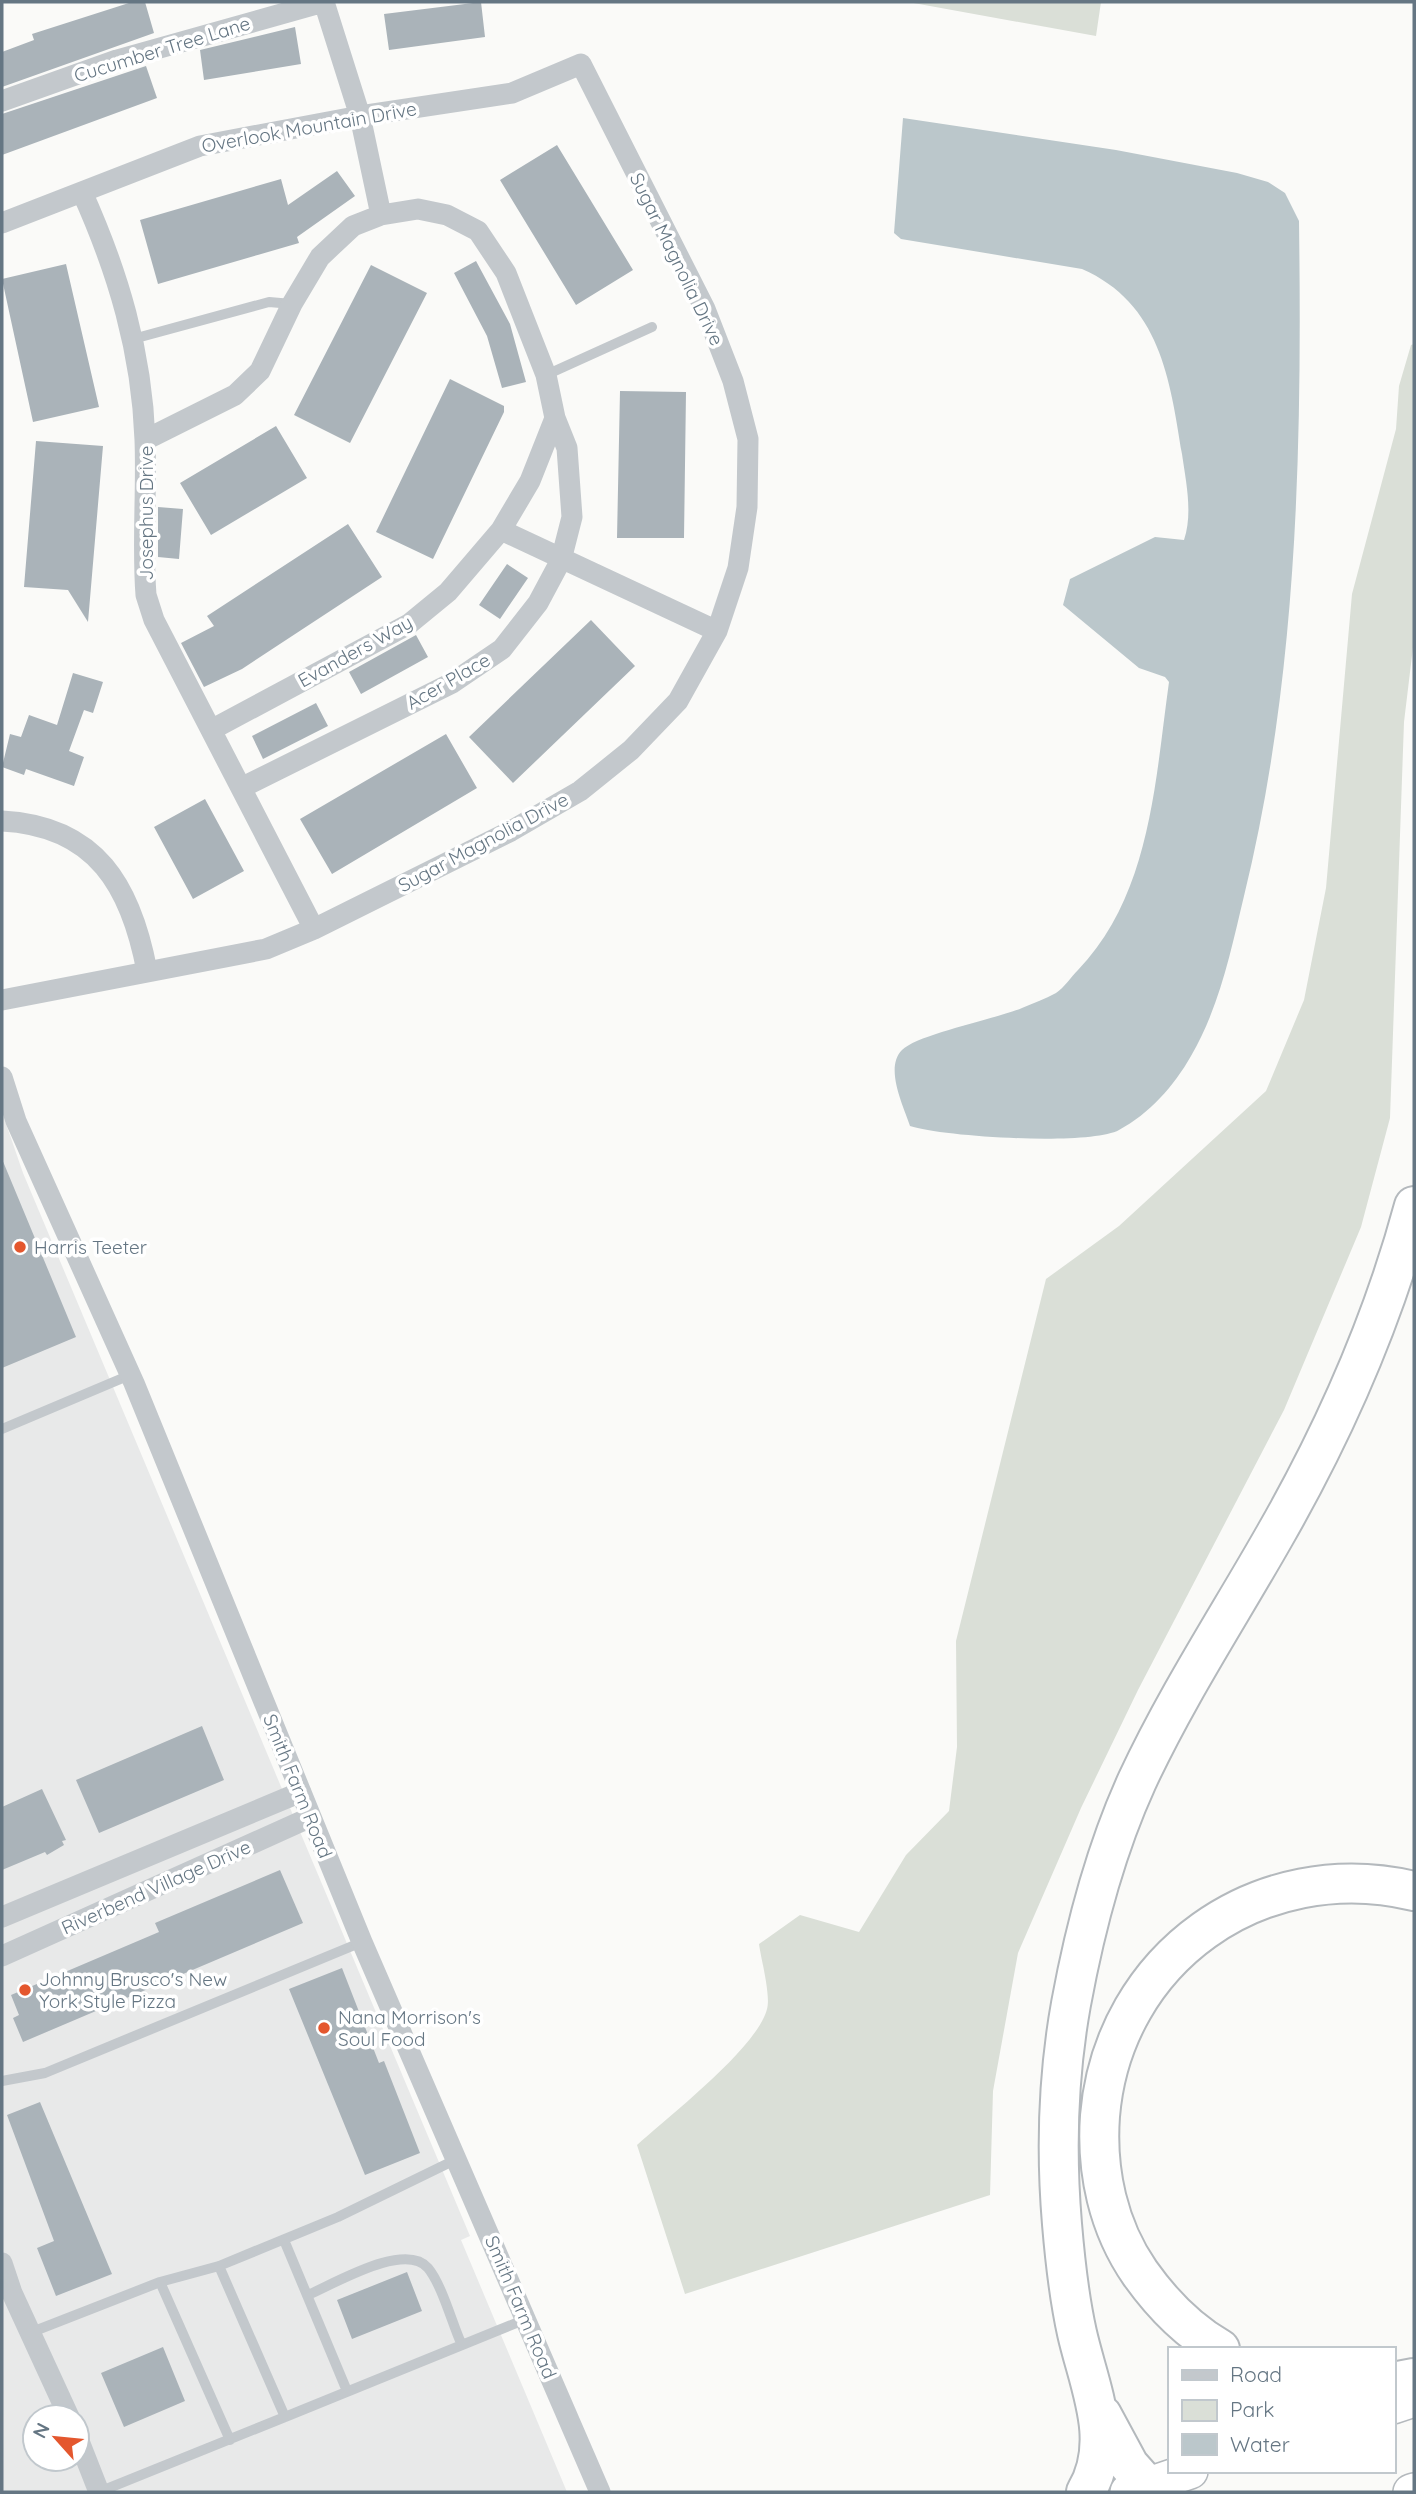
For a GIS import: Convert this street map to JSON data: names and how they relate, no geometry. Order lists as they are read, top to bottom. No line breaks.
{"streets":{"street":["Cucumber Tree Lane","Overlook Mountain Drive","Sugar Magnolia Drive","Josephus Drive","Evanders Way","Acer Place","Smith Farm Road","Riverbend Village Drive"]},"crossings":[["Overlook Mountain Drive","Sugar Magnolia Drive"],["Overlook Mountain Drive","Josephus Drive"],["Sugar Magnolia Drive","Josephus Drive"],["Josephus Drive","Evanders Way"],["Josephus Drive","Acer Place"],["Evanders Way","Acer Place"],["Smith Farm Road","Riverbend Village Drive"]],"places":["Harris Teeter","Johnny Brusco's New York Style Pizza","Nana Morrison's Soul Food"],"legend":["Road","Park","Water"],"north":"top left"}
